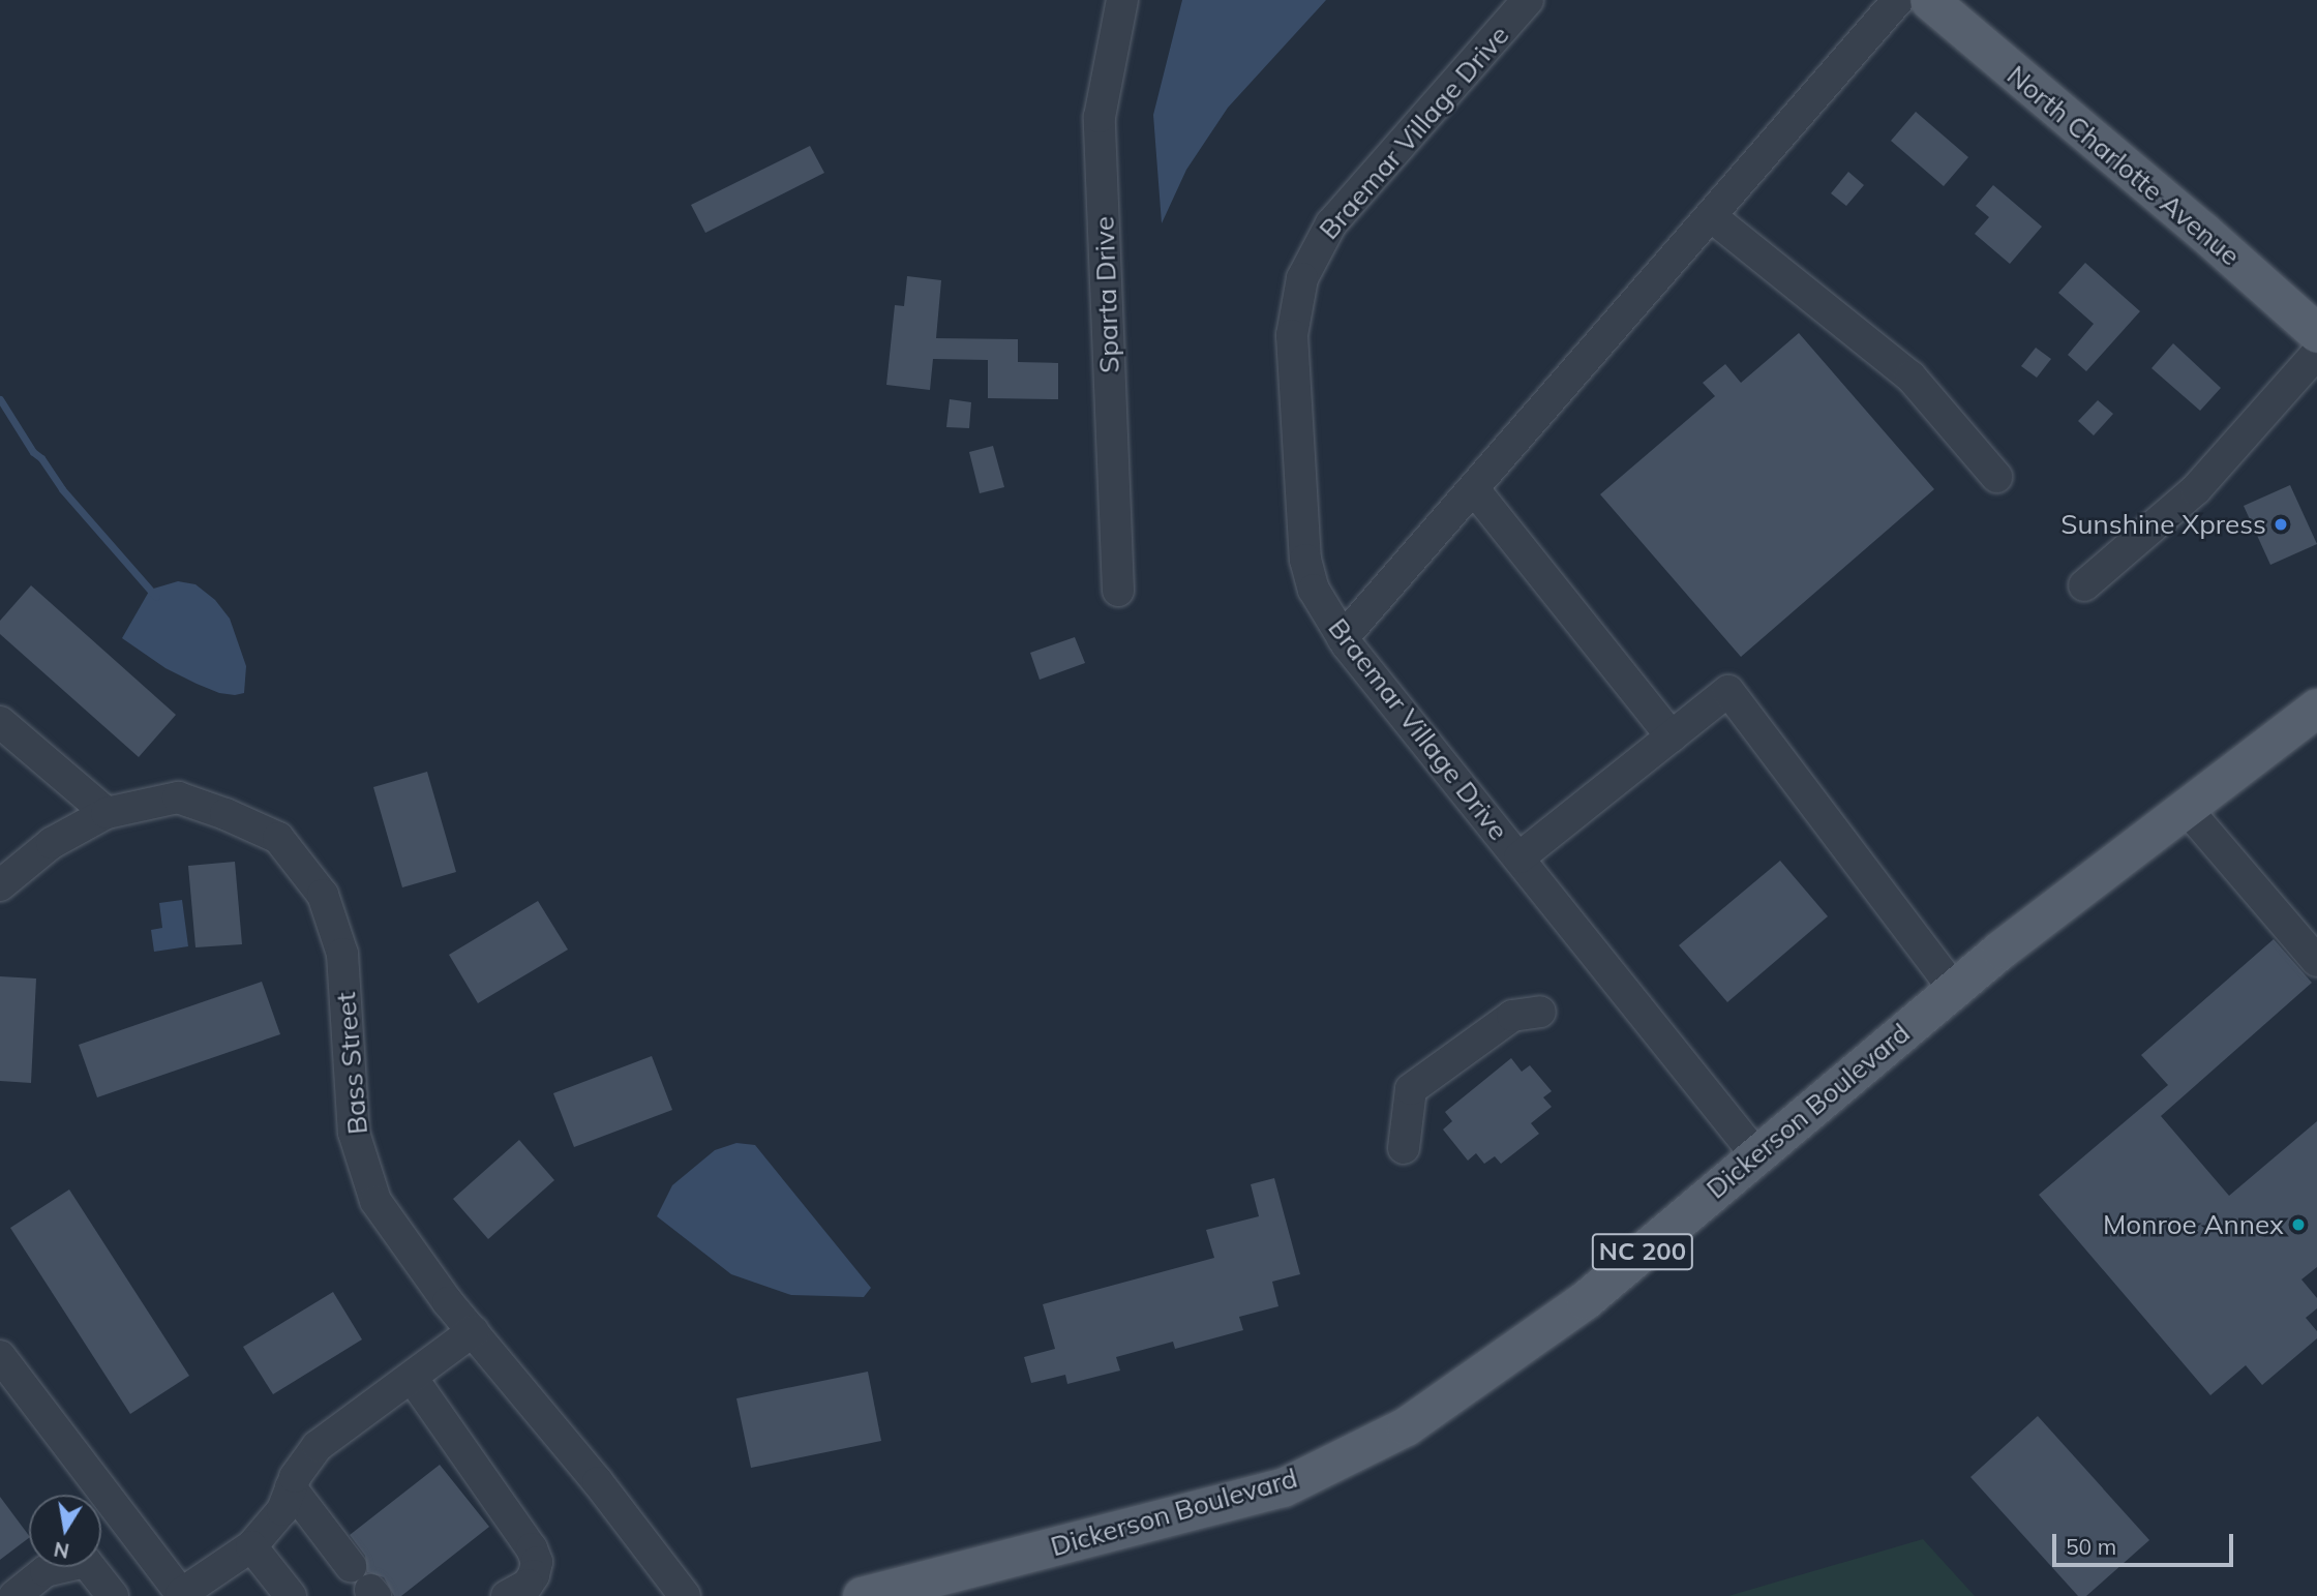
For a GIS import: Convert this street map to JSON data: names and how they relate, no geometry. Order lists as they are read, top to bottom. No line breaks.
{"streets":{"main road":["North Charlotte Avenue","Dickerson Boulevard","NC 200"],"street":["Braemar Village Drive","Sparta Drive","Bass Street"]},"crossings":[["Braemar Village Drive","Dickerson Boulevard"]],"places":["Sunshine Xpress","Monroe Annex"],"scale_bar":"50 m","north":"bottom"}
